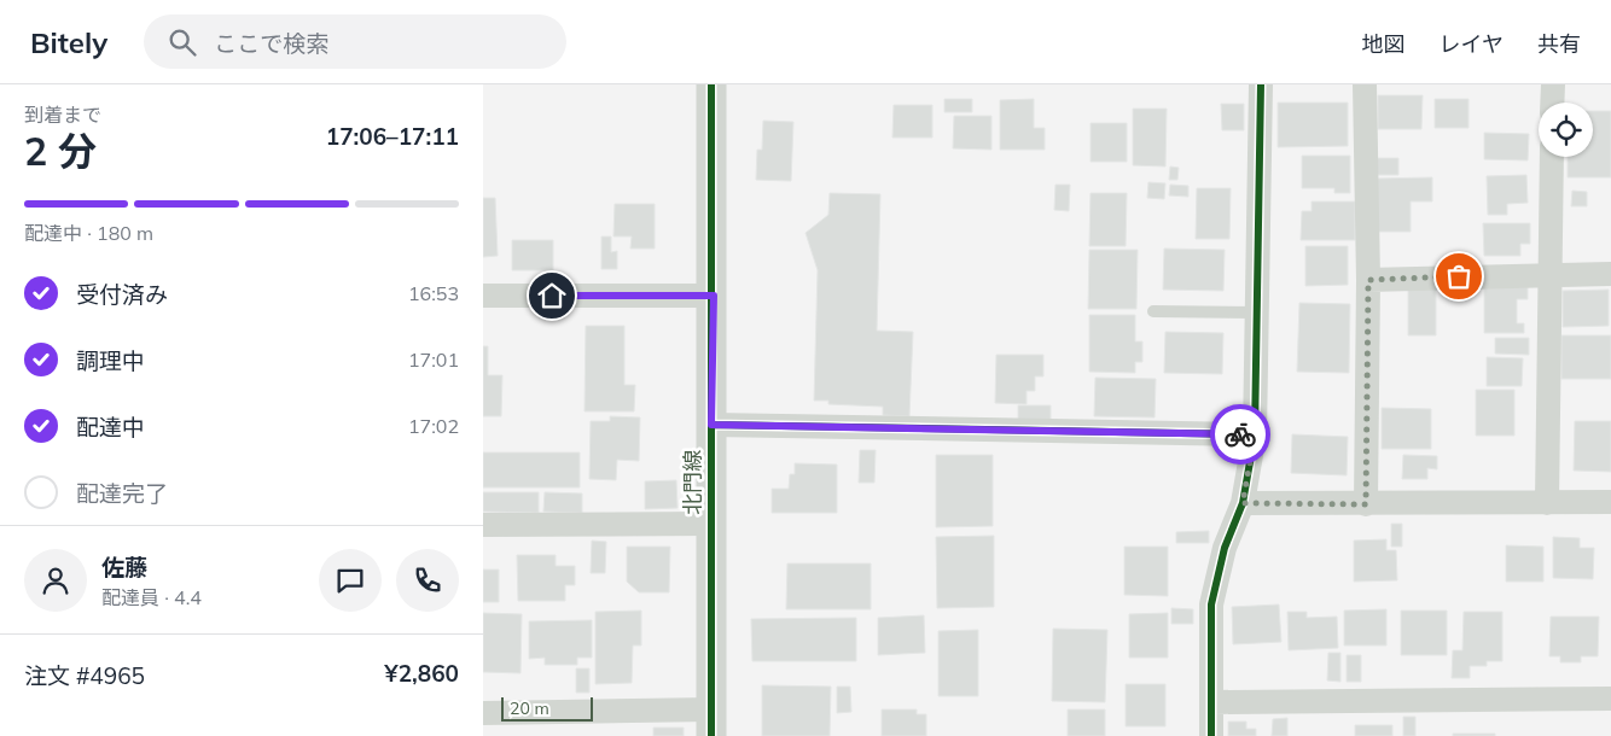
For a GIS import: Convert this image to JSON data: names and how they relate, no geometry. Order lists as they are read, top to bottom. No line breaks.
{"streets":{"street":["北門線"]},"scale_bar":"20 m","page":{"header":"Bitely","search":"ここで検索","nav":["地図","レイヤ","共有"],"heading":["2 分","到着まで","17:06–17:11"],"panel":["佐藤","配達員 · 4.4","注文 #4965","¥2,860"],"bar":"配達中 · 180 m","list":[["受付済み","16:53"],["調理中","17:01"],["配達中","17:02"],"配達完了"],"scale":"20 m"}}
